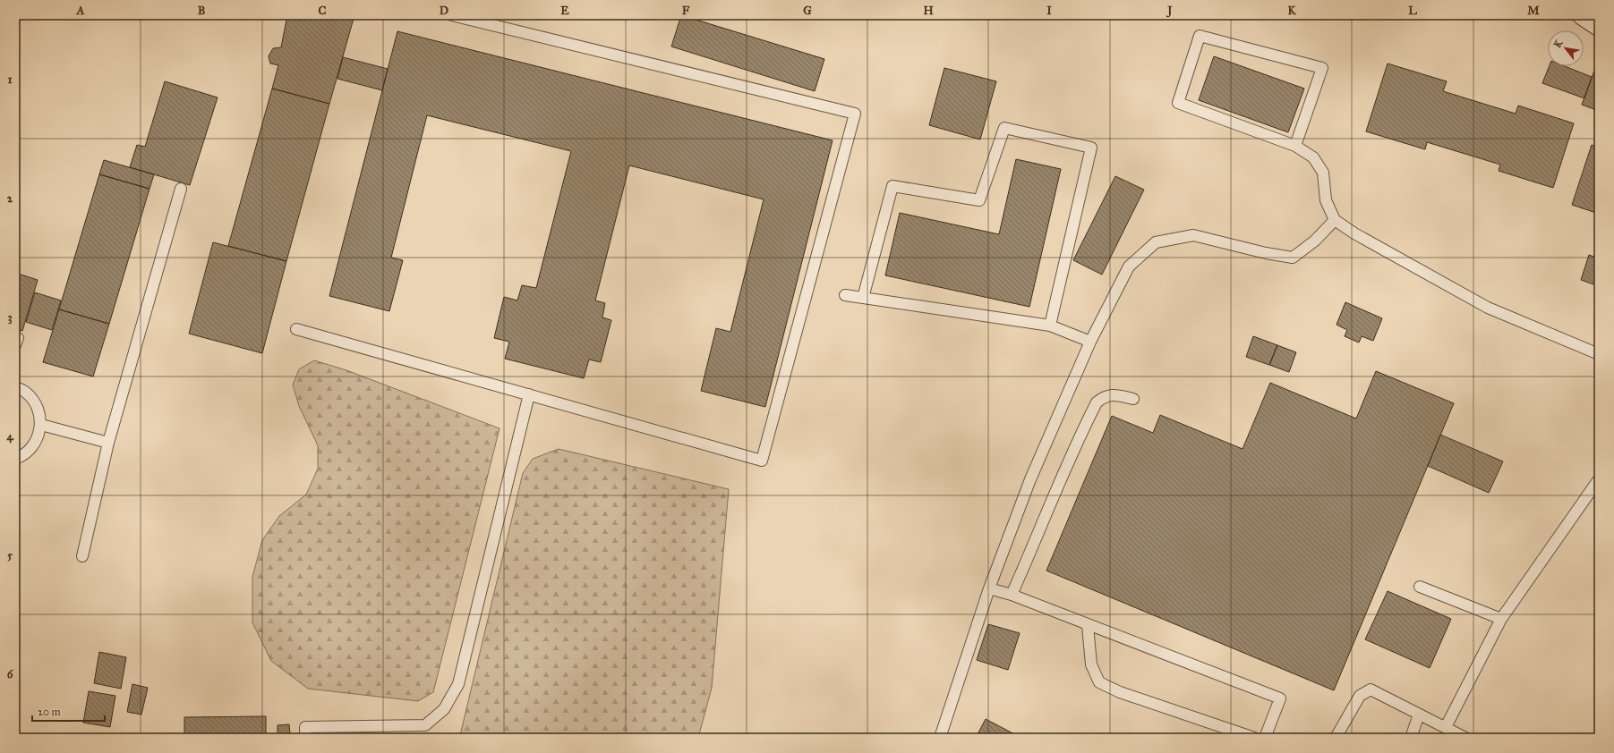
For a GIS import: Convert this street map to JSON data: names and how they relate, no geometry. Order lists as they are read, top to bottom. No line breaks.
{"scale_bar":"20 m","north":"top left","grid":{"columns":["A","B","C","D","E","F","G","H","I","J","K","L","M"],"rows":["1","2","3","4","5","6"]}}
